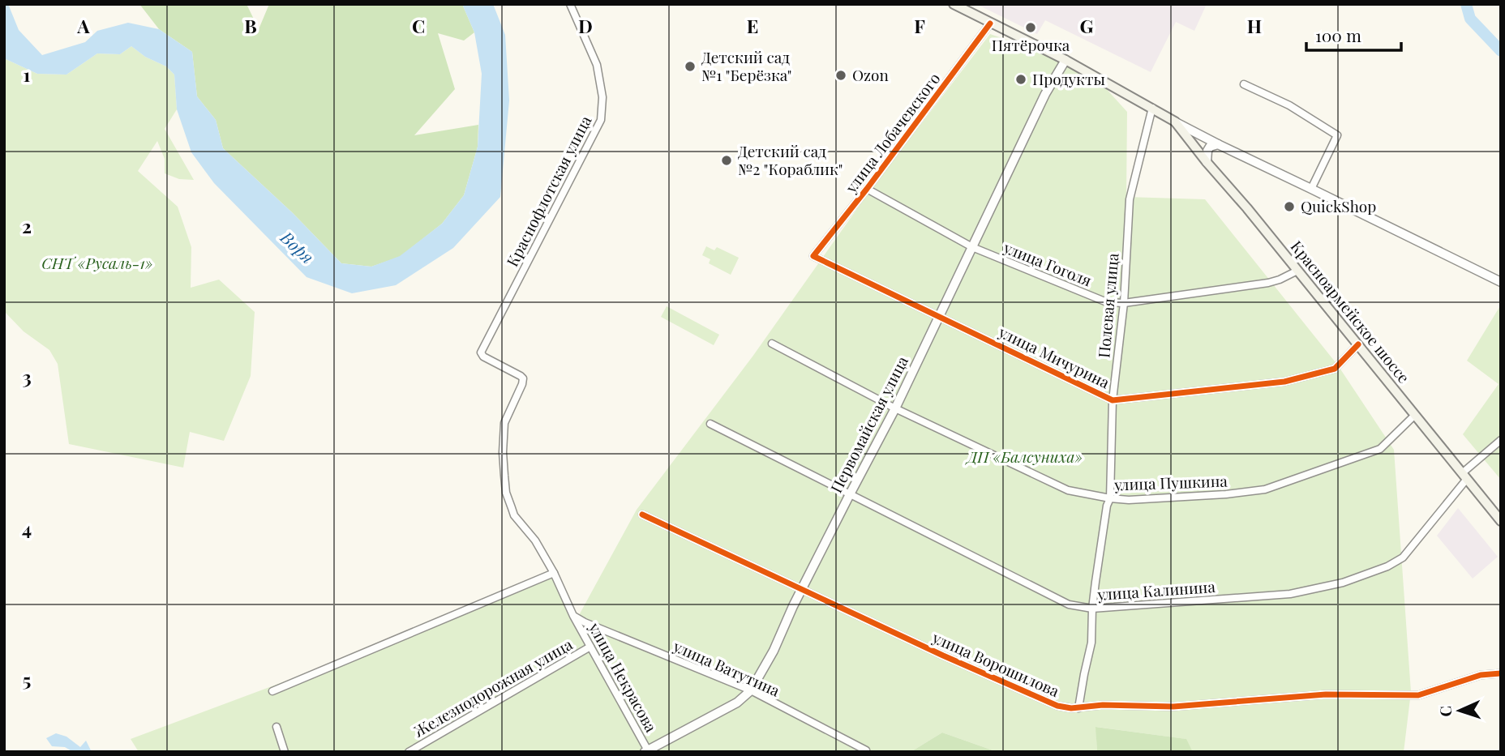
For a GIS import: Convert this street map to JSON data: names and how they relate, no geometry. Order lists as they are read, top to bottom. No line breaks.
{"streets":{"main road":["Красноармейское шоссе"],"street":["улица Лобачевского","Краснофлотская улица","улица Гоголя","Полевая улица","улица Мичурина","Первомайская улица","улица Пушкина","улица Калинина","улица Ворошилова","улица Ватутина","улица Некрасова","Железнодорожная улица"]},"crossings":[["улица Лобачевского","улица Гоголя"],["улица Лобачевского","улица Мичурина"],["Краснофлотская улица","улица Некрасова"],["улица Гоголя","Полевая улица"],["улица Гоголя","Красноармейское шоссе"],["улица Гоголя","Первомайская улица"],["Полевая улица","улица Мичурина"],["Полевая улица","улица Пушкина"],["Полевая улица","улица Калинина"],["Полевая улица","улица Ворошилова"],["Красноармейское шоссе","улица Мичурина"],["Красноармейское шоссе","улица Пушкина"],["Красноармейское шоссе","улица Калинина"],["улица Мичурина","Первомайская улица"],["Первомайская улица","улица Пушкина"],["Первомайская улица","улица Калинина"],["Первомайская улица","улица Ворошилова"],["Первомайская улица","улица Ватутина"],["Первомайская улица","улица Некрасова"],["улица Ватутина","улица Некрасова"],["улица Некрасова","Железнодорожная улица"]],"water":["Воря"],"parks":["СНТ «Русаль-1»","ДП «Балсуниха»"],"places":["Пятёрочка","Детский сад №1 \"Берёзка\"","Ozon","Продукты","Детский сад №2 \"Кораблик\"","QuickShop"],"scale_bar":"100 m","north":"left","grid":{"columns":["A","B","C","D","E","F","G","H"],"rows":["1","2","3","4","5"]}}
